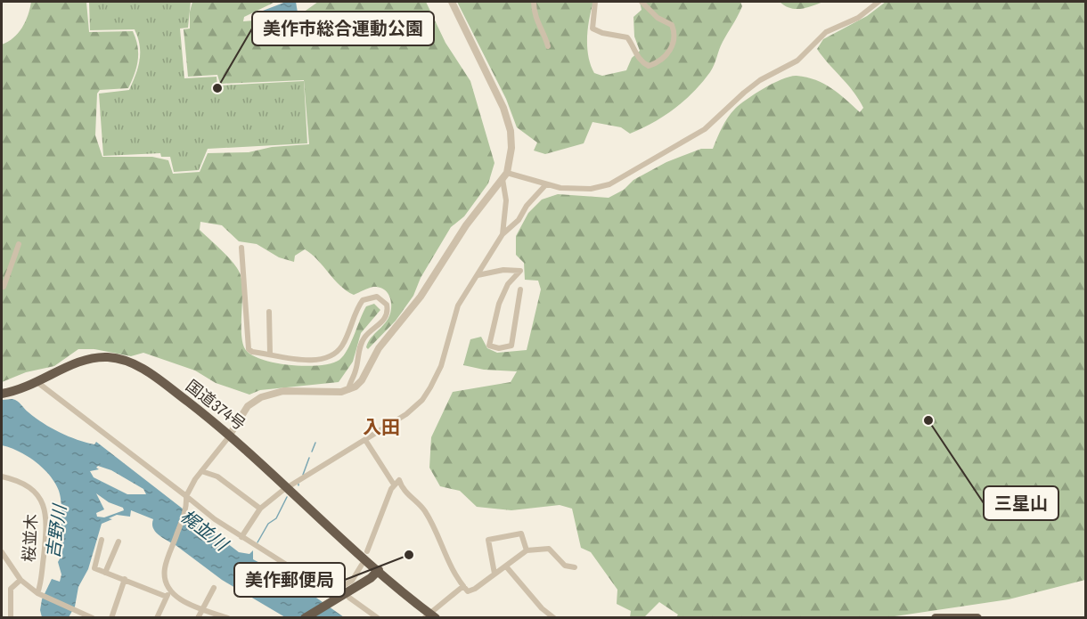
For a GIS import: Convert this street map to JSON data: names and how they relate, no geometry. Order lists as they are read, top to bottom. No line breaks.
{"streets":{"highway":["国道374号"],"street":["桜並木"]},"districts":["入田"],"water":["梶並川","吉野川"],"places":["美作市総合運動公園","三星山","美作郵便局"]}
